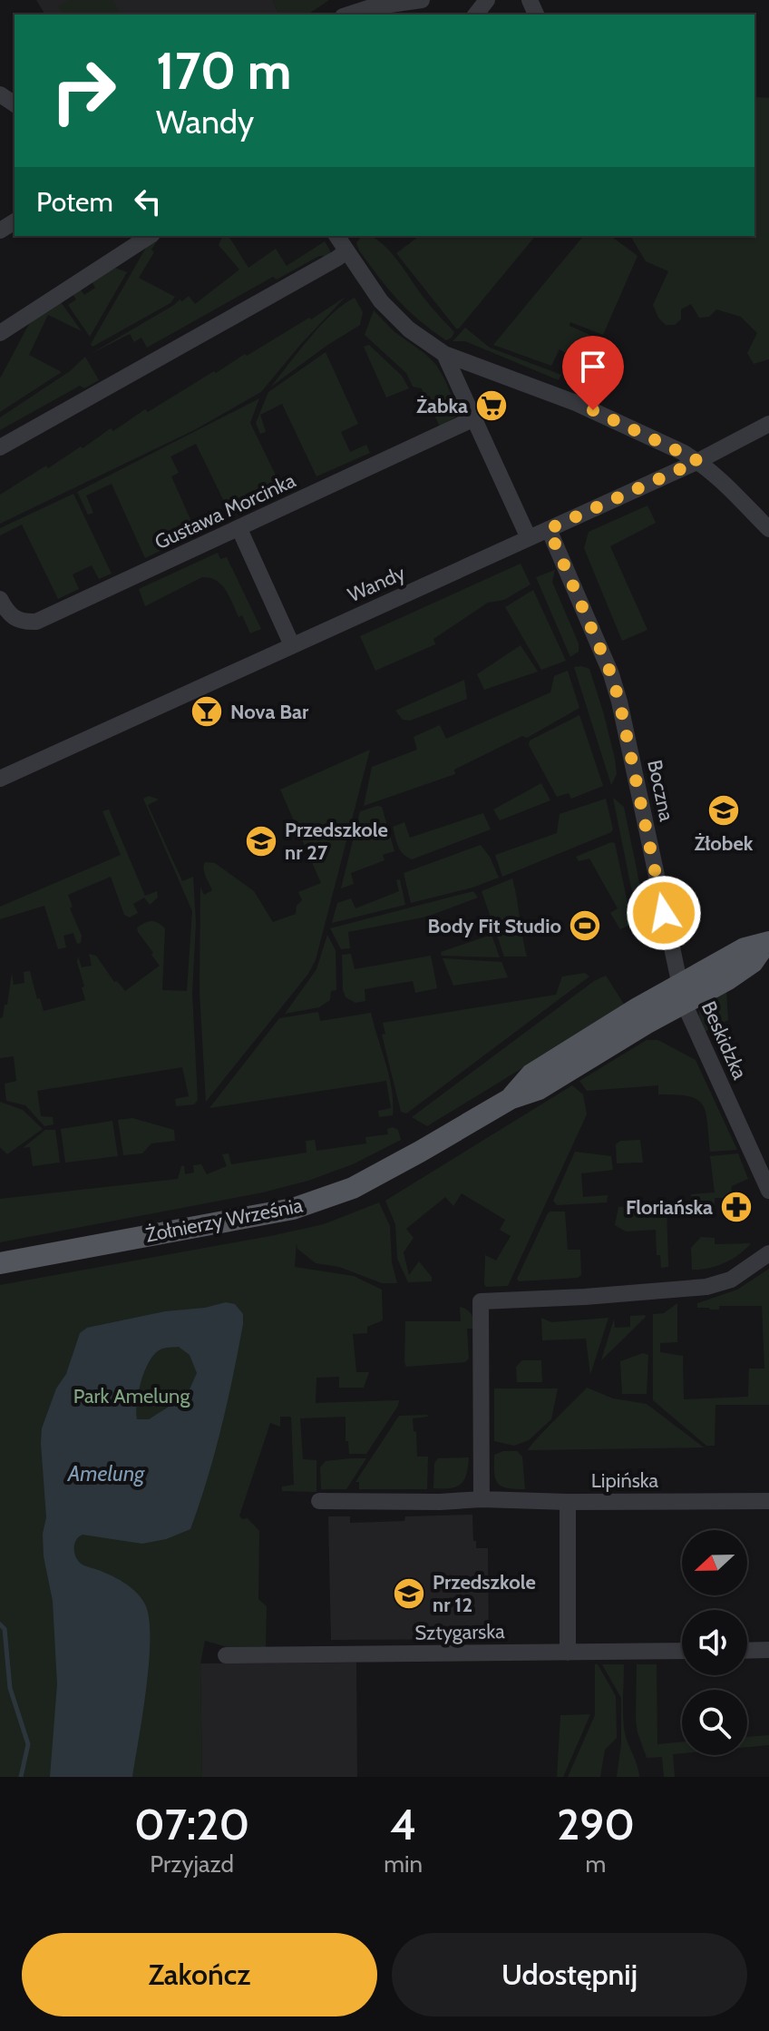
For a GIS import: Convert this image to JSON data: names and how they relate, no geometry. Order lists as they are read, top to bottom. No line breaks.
{"streets":{"main road":["Żołnierzy Września"],"street":["Gustawa Morcinka","Wandy","Boczna","Beskidzka","Lipińska","Sztygarska"]},"crossings":[["Wandy","Boczna"],["Boczna","Beskidzka"],["Boczna","Żołnierzy Września"],["Beskidzka","Żołnierzy Września"]],"water":["Amelung"],"parks":["Park Amelung"],"places":{"supermarket":["Żabka"],"bar":["Nova Bar"],"school or university":["Żłobek","Przedszkole nr 27","Przedszkole nr 12"],"sports":["Body Fit Studio"],"pharmacy":["Floriańska"]},"north":"left","page":{"turn":["170 m","Wandy"],"then":"Potem","eta":["07:20","Przyjazd","4","min","290","m"],"buttons":["Zakończ","Udostępnij"]}}
